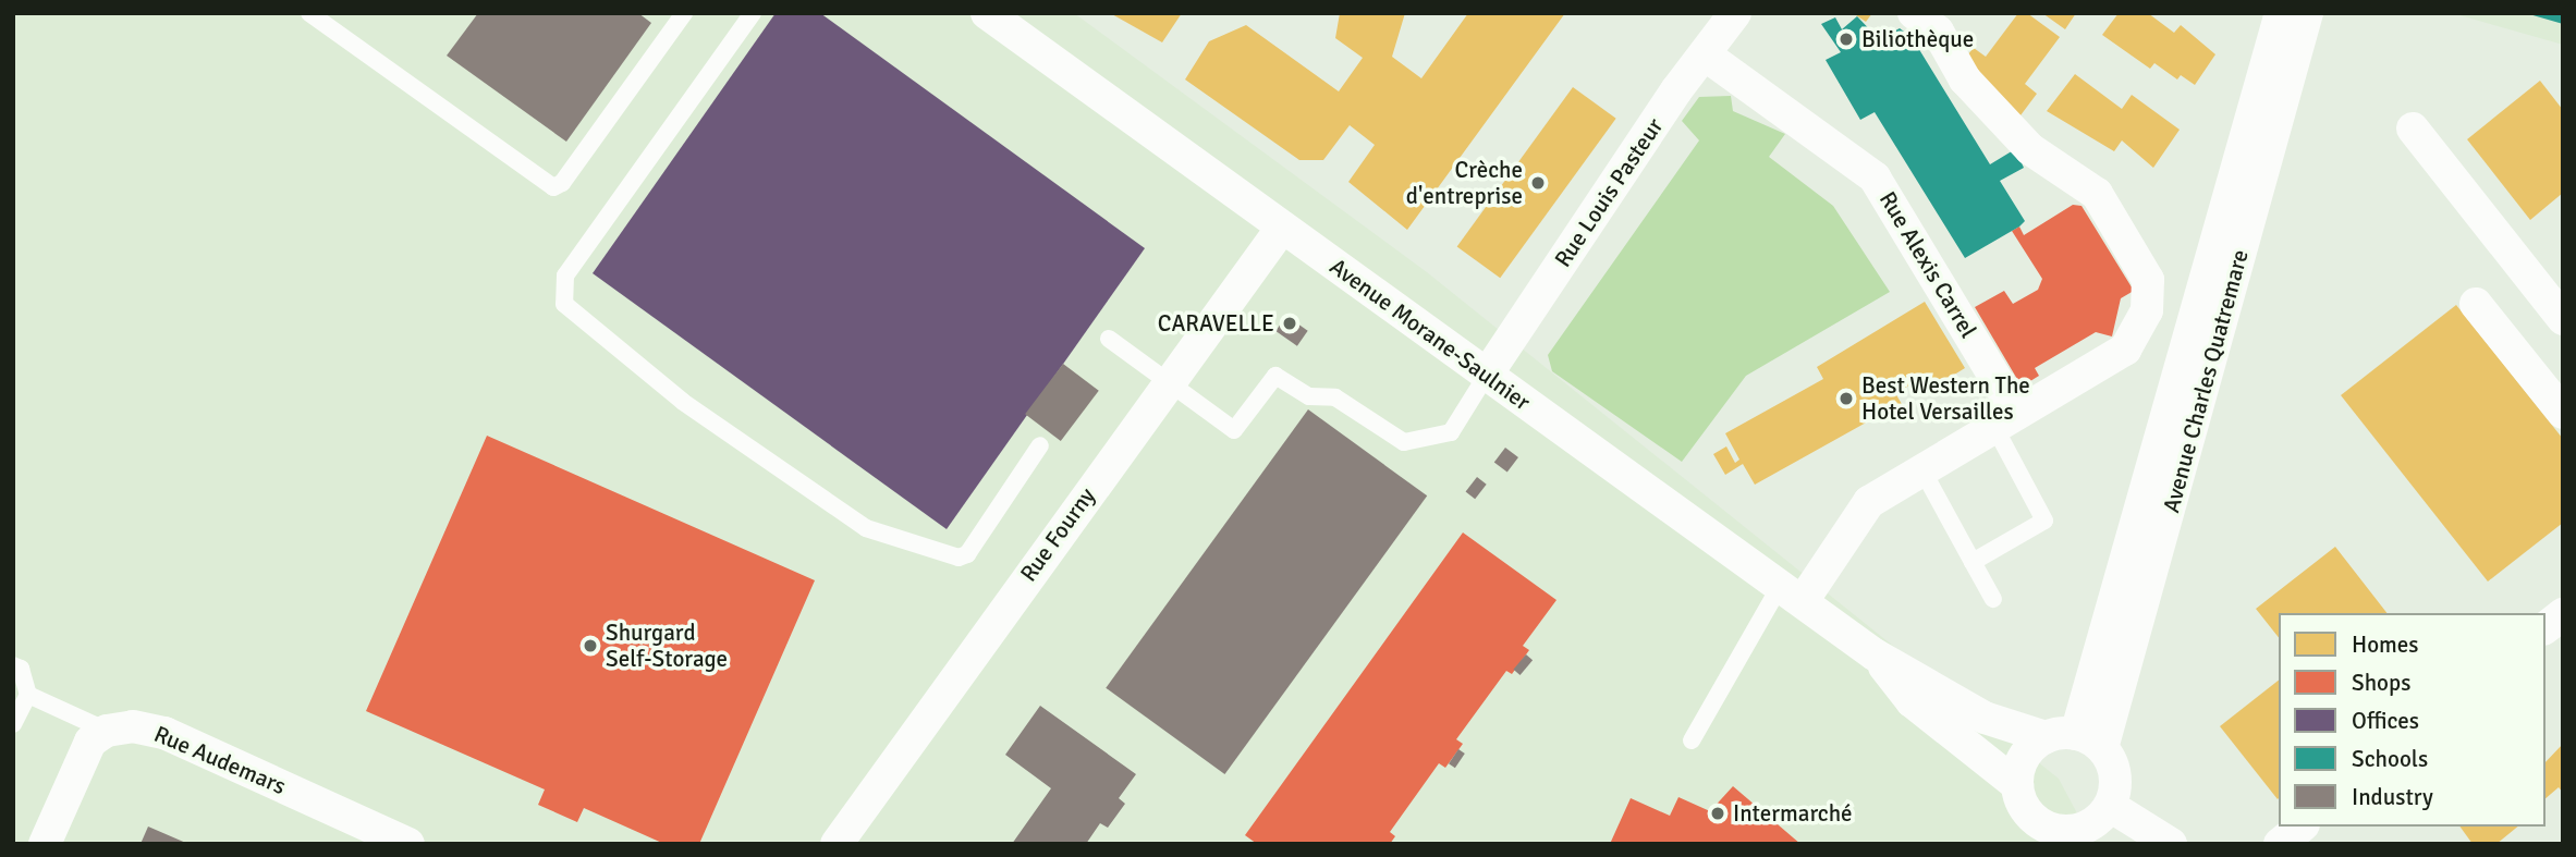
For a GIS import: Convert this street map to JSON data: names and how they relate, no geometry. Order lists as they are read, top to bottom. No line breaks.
{"streets":{"street":["Rue Louis Pasteur","Rue Alexis Carrel","Avenue Morane-Saulnier","Avenue Charles Quatremare","Rue Fourny","Rue Audemars"]},"crossings":[["Rue Louis Pasteur","Rue Alexis Carrel"],["Rue Louis Pasteur","Avenue Morane-Saulnier"],["Avenue Morane-Saulnier","Avenue Charles Quatremare"],["Avenue Morane-Saulnier","Rue Fourny"]],"places":["Biliothèque","Crèche d'entreprise","CARAVELLE","Best Western The Hotel Versailles","Shurgard Self-Storage","Intermarché"],"legend":["Homes","Shops","Offices","Schools","Industry"]}
